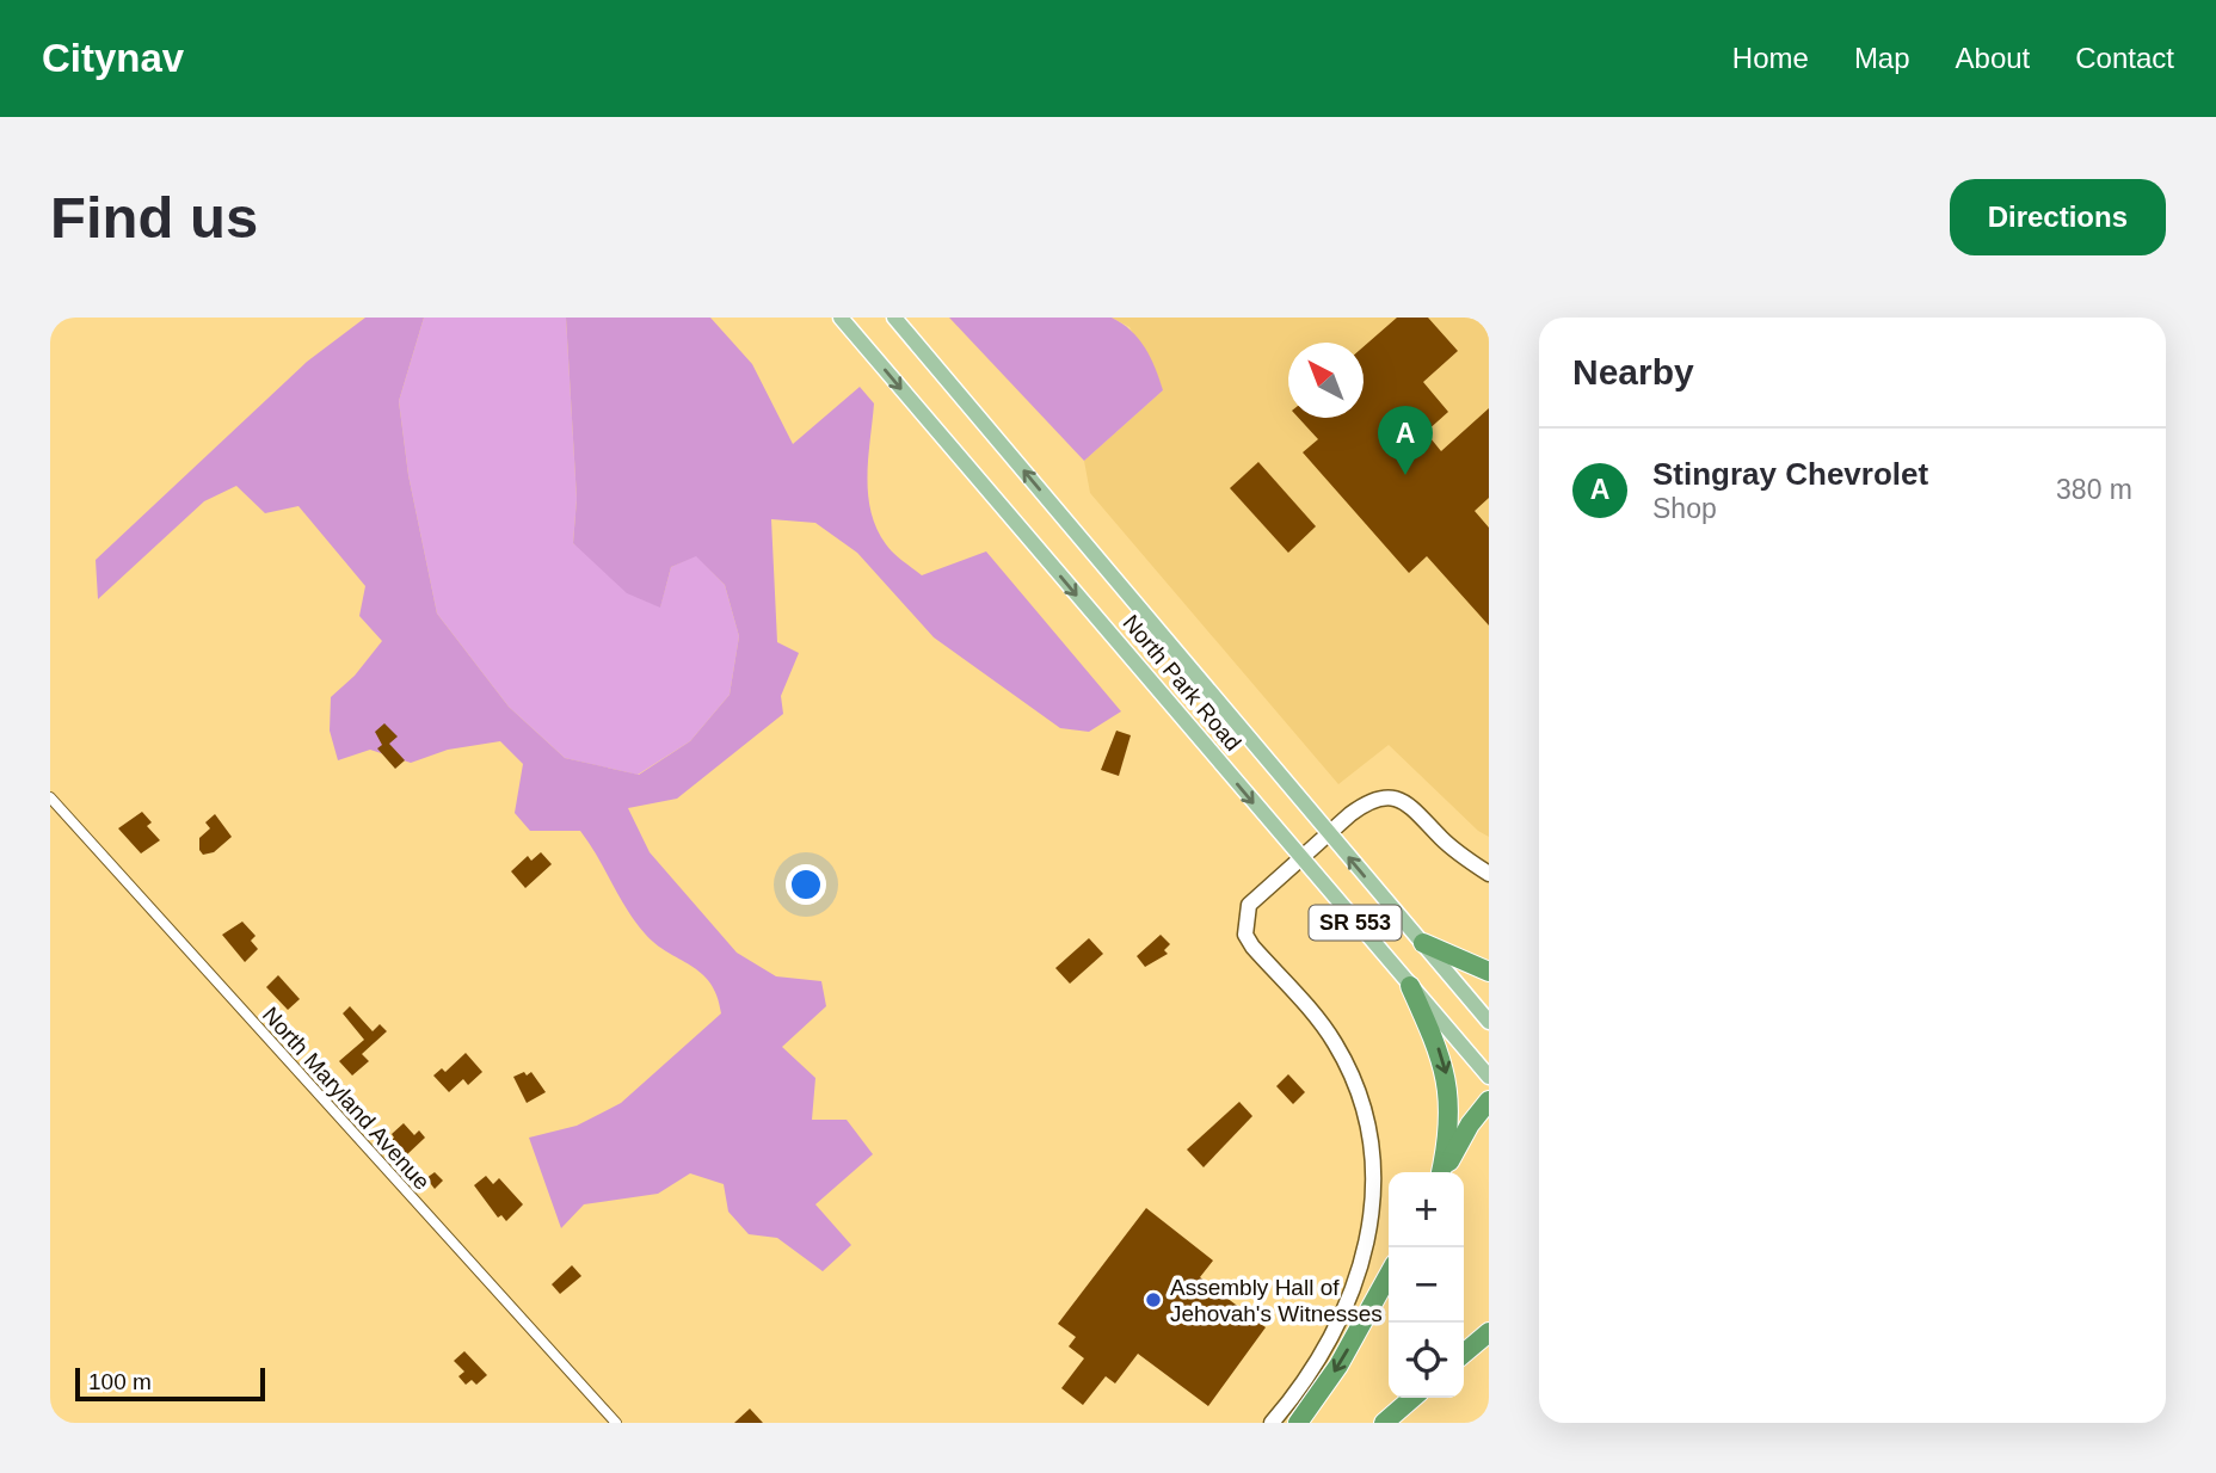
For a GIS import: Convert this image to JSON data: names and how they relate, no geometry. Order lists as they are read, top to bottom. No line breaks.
{"streets":{"main road":["North Park Road","SR 553"],"street":["North Maryland Avenue"]},"places":["Assembly Hall of Jehovah's Witnesses"],"scale_bar":"100 m","north":"top left","page":{"header":"Citynav","nav":["Home","Map","About","Contact"],"buttons":"Directions","title":"Find us","heading":"Nearby","pins":"A","list":[{"mark":"A","name":"Stingray Chevrolet","note":"Shop","value":"380 m"}],"map_buttons":["+","−"],"scale":"100 m"}}
